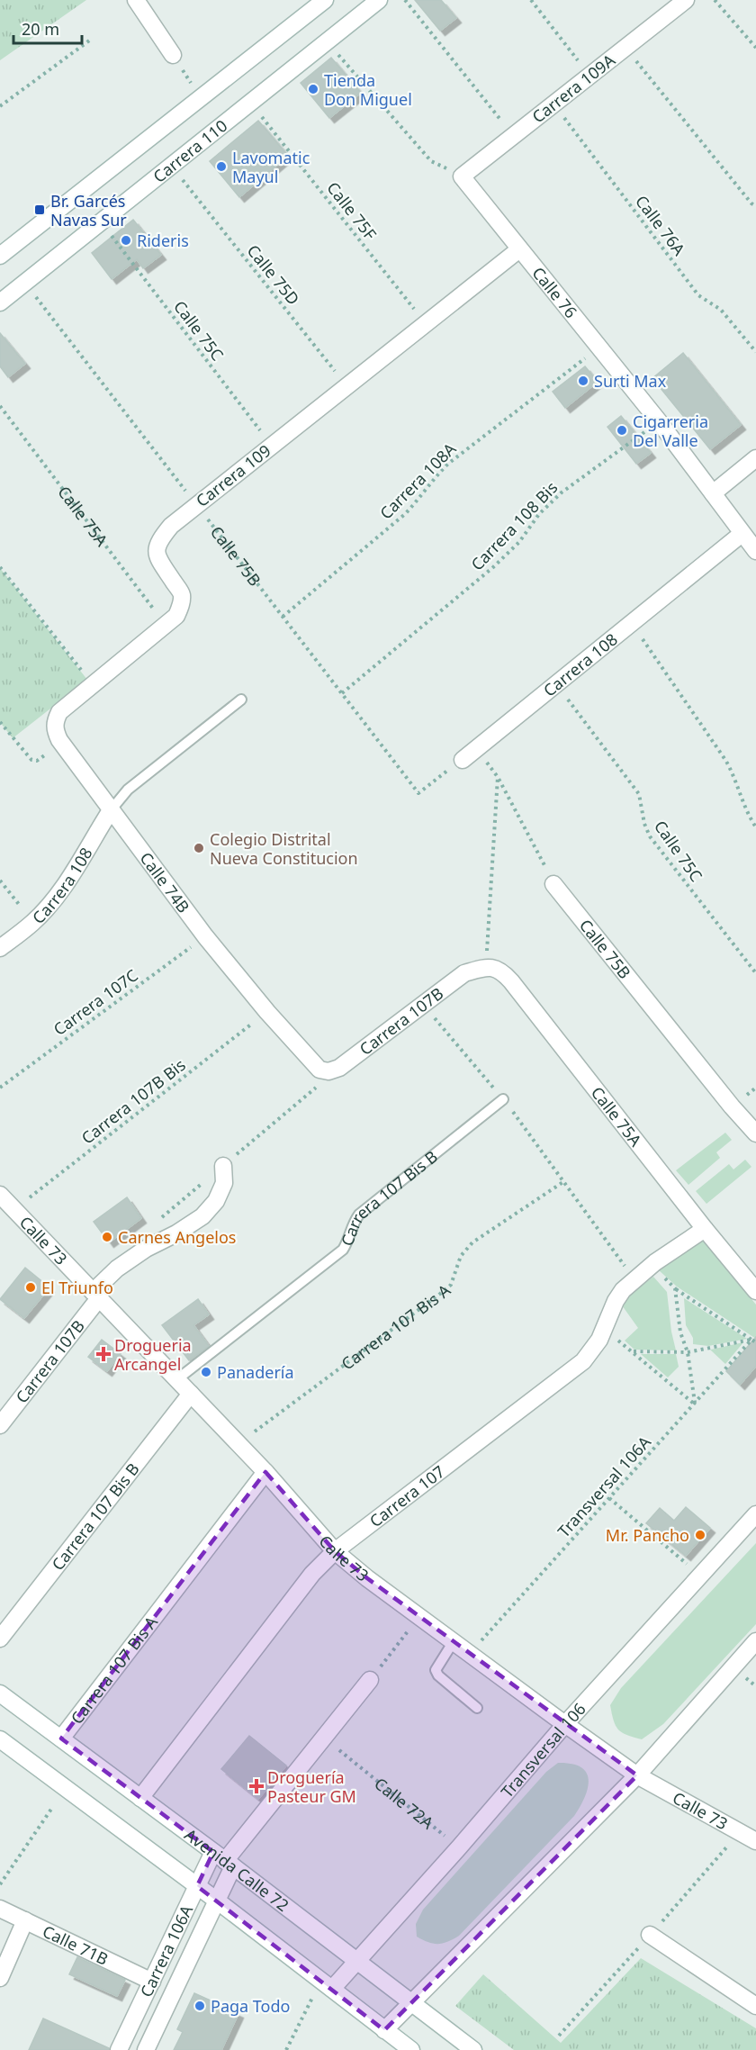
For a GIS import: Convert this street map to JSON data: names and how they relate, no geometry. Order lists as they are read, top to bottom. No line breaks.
{"streets":{"street":["Carrera 109A","Carrera 110","Calle 76","Carrera 109","Calle 75A","Calle 75B","Carrera 108","Calle 74B","Carrera 107B","Carrera 107 Bis B","Calle 73","Carrera 107 Bis A","Carrera 107","Transversal 106","Avenida Calle 72","Calle 71B","Carrera 106A"],"path":["Calle 75F","Calle 76A","Calle 75D","Calle 75C","Carrera 108A","Carrera 108 Bis","Carrera 107C","Carrera 107B Bis","Transversal 106A","Calle 72A"]},"crossings":[["Carrera 109A","Calle 76A"],["Carrera 109A","Calle 76"],["Calle 75F","Carrera 109"],["Calle 75D","Carrera 109"],["Calle 76","Carrera 109"],["Calle 76","Carrera 108A"],["Calle 76","Carrera 108 Bis"],["Calle 76","Carrera 108"],["Calle 75C","Carrera 109"],["Calle 75C","Carrera 108"],["Carrera 109","Calle 75A"],["Carrera 109","Calle 75B"],["Carrera 109","Calle 74B"],["Carrera 108A","Calle 75B"],["Calle 75A","Carrera 107B"],["Calle 75A","Carrera 107"],["Carrera 108 Bis","Calle 75B"],["Calle 75B","Carrera 108"],["Carrera 108","Calle 74B"],["Calle 74B","Carrera 107C"],["Calle 74B","Carrera 107B"],["Calle 74B","Carrera 107B Bis"],["Carrera 107B","Calle 73"],["Carrera 107B Bis","Calle 73"],["Carrera 107 Bis B","Calle 73"],["Calle 73","Carrera 107 Bis A"],["Calle 73","Transversal 106A"],["Calle 73","Carrera 107"],["Calle 73","Transversal 106"],["Carrera 107 Bis A","Avenida Calle 72"],["Carrera 107","Avenida Calle 72"],["Transversal 106","Calle 72A"],["Transversal 106","Avenida Calle 72"],["Calle 72A","Carrera 106A"],["Avenida Calle 72","Carrera 106A"],["Calle 71B","Carrera 106A"]],"places":{"other":["Tienda Don Miguel","Lavomatic Mayul","Rideris","Surti Max","Cigarreria Del Valle","Colegio Distrital Nueva Constitucion","Carnes Angelos","El Triunfo","Panadería","Mr. Pancho","Paga Todo"],"transit":["Br. Garcés Navas Sur"],"health":["Drogueria Arcangel","Droguería Pasteur GM"]},"scale_bar":"20 m"}
